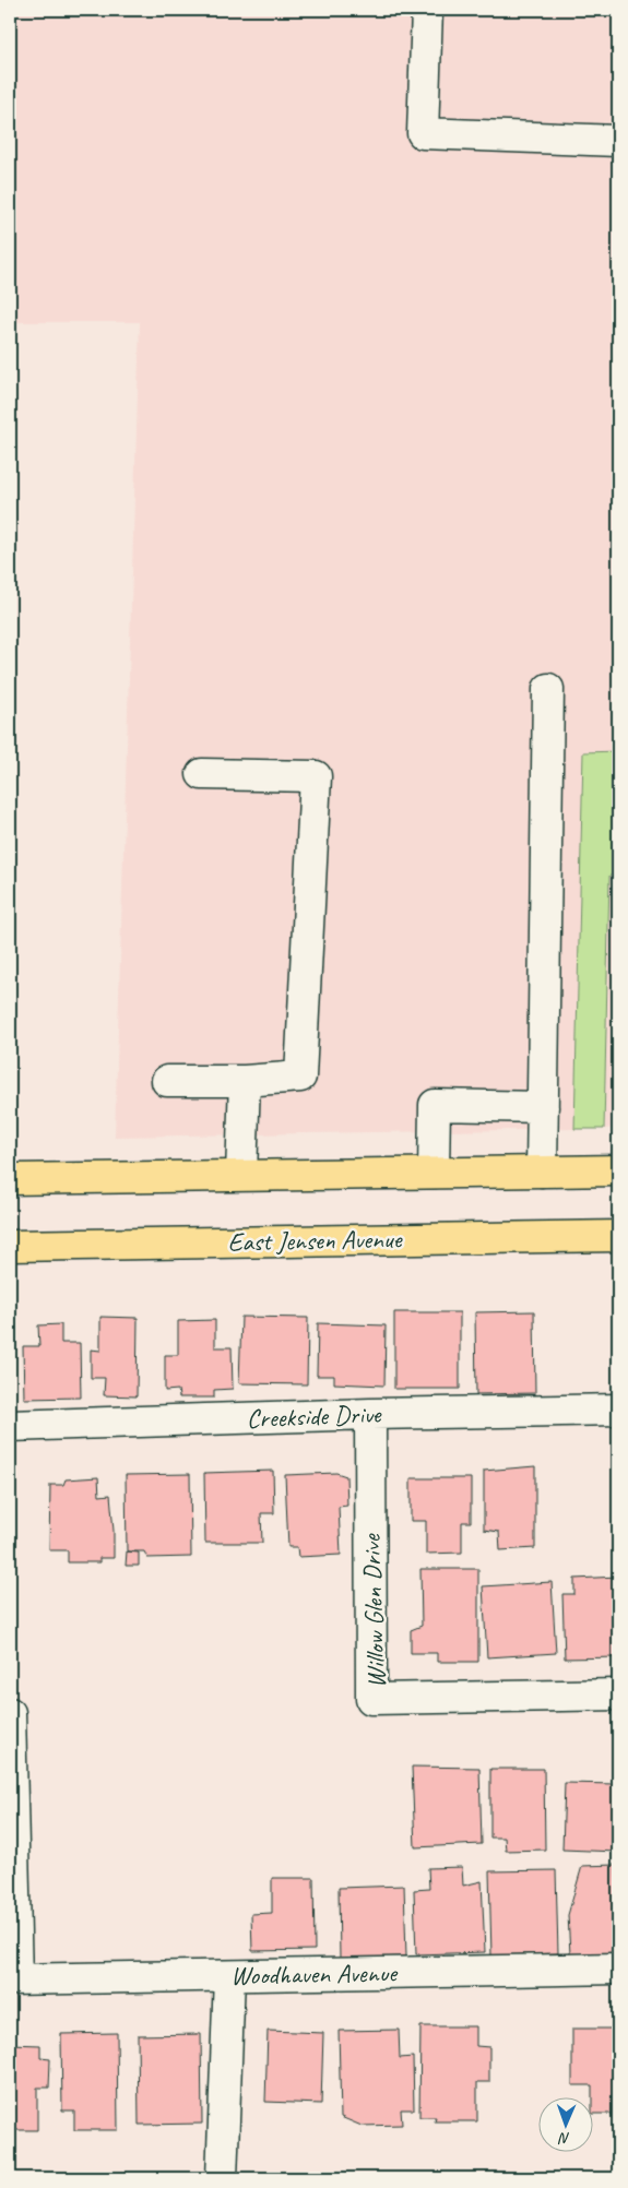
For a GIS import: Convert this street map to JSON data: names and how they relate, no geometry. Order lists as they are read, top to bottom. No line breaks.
{"streets":{"main road":["East Jensen Avenue"],"street":["Creekside Drive","Willow Glen Drive","Woodhaven Avenue"]},"crossings":[["Creekside Drive","Willow Glen Drive"]],"north":"bottom"}
